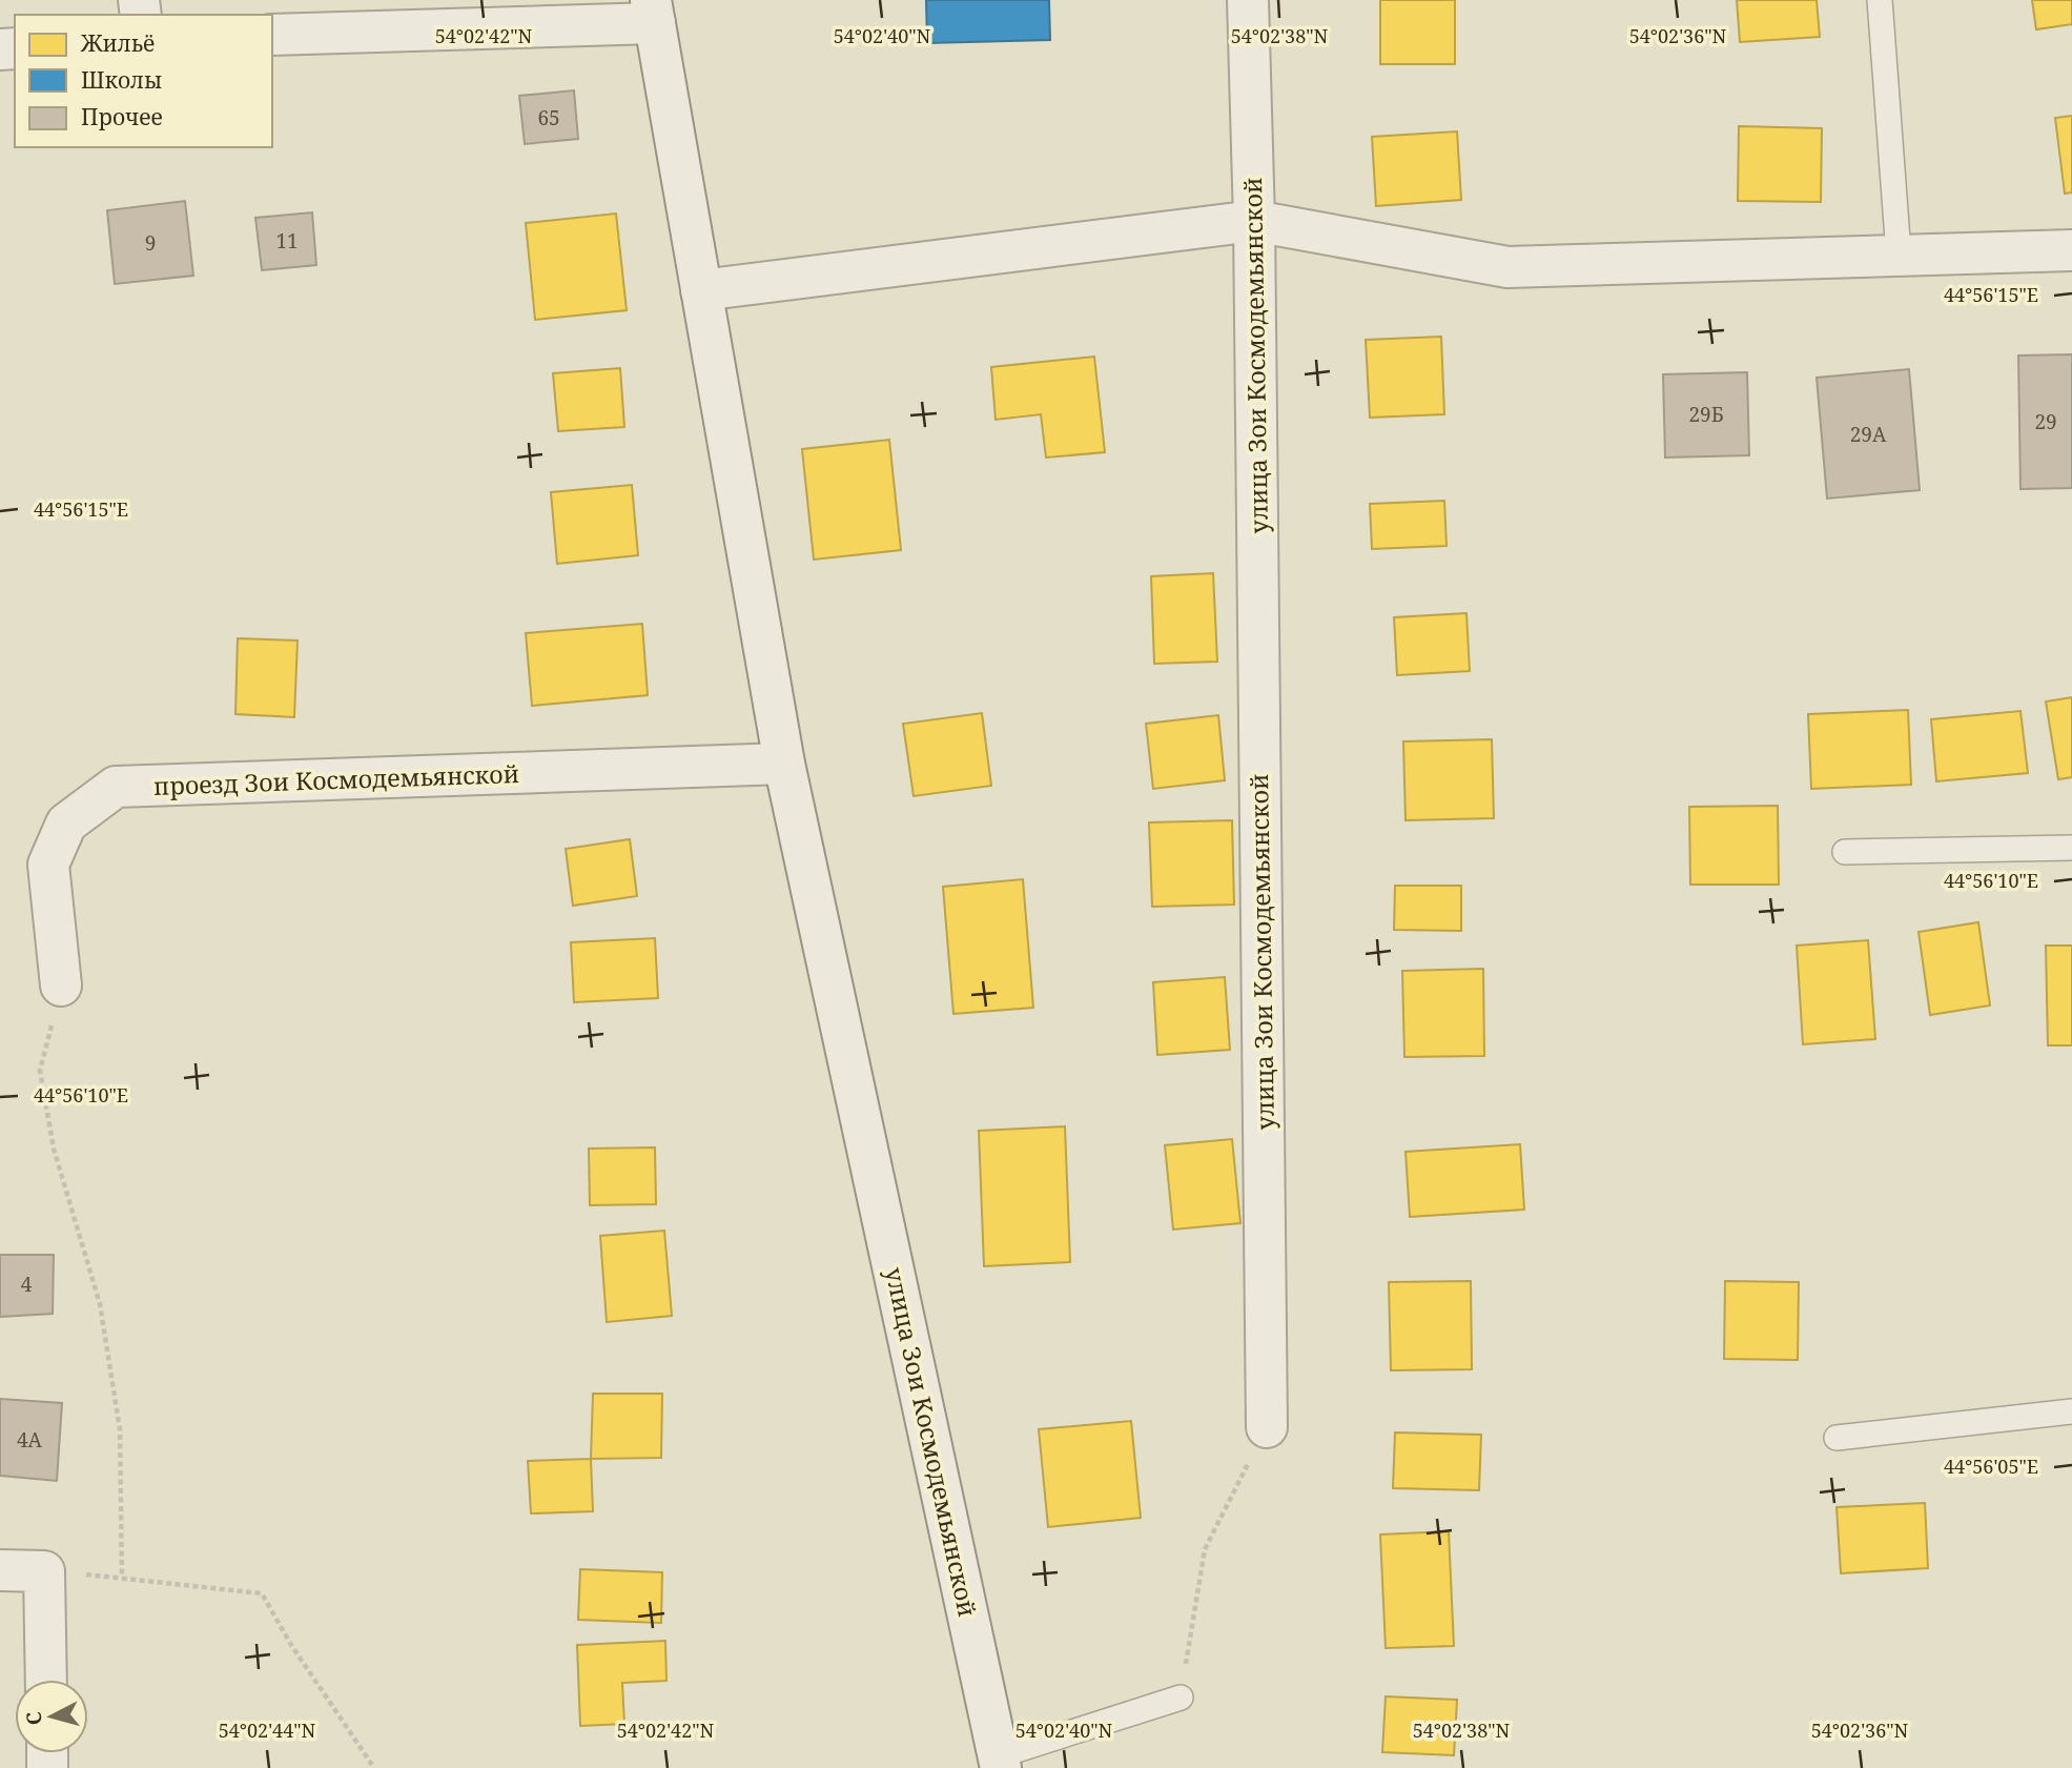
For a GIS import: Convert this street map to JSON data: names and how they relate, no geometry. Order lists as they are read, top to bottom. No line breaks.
{"streets":{"street":["улица Зои Космодемьянской","проезд Зои Космодемьянской"]},"crossings":[["улица Зои Космодемьянской","проезд Зои Космодемьянской"]],"house_numbers":["65","11","9","29Б","29","29А","4","4А"],"legend":["Жильё","Школы","Прочее"],"north":"left","coordinates":["54°02'42\"N","54°02'40\"N","54°02'38\"N","54°02'36\"N","44°56'15\"E","44°56'10\"E","44°56'05\"E","54°02'44\"N"]}
